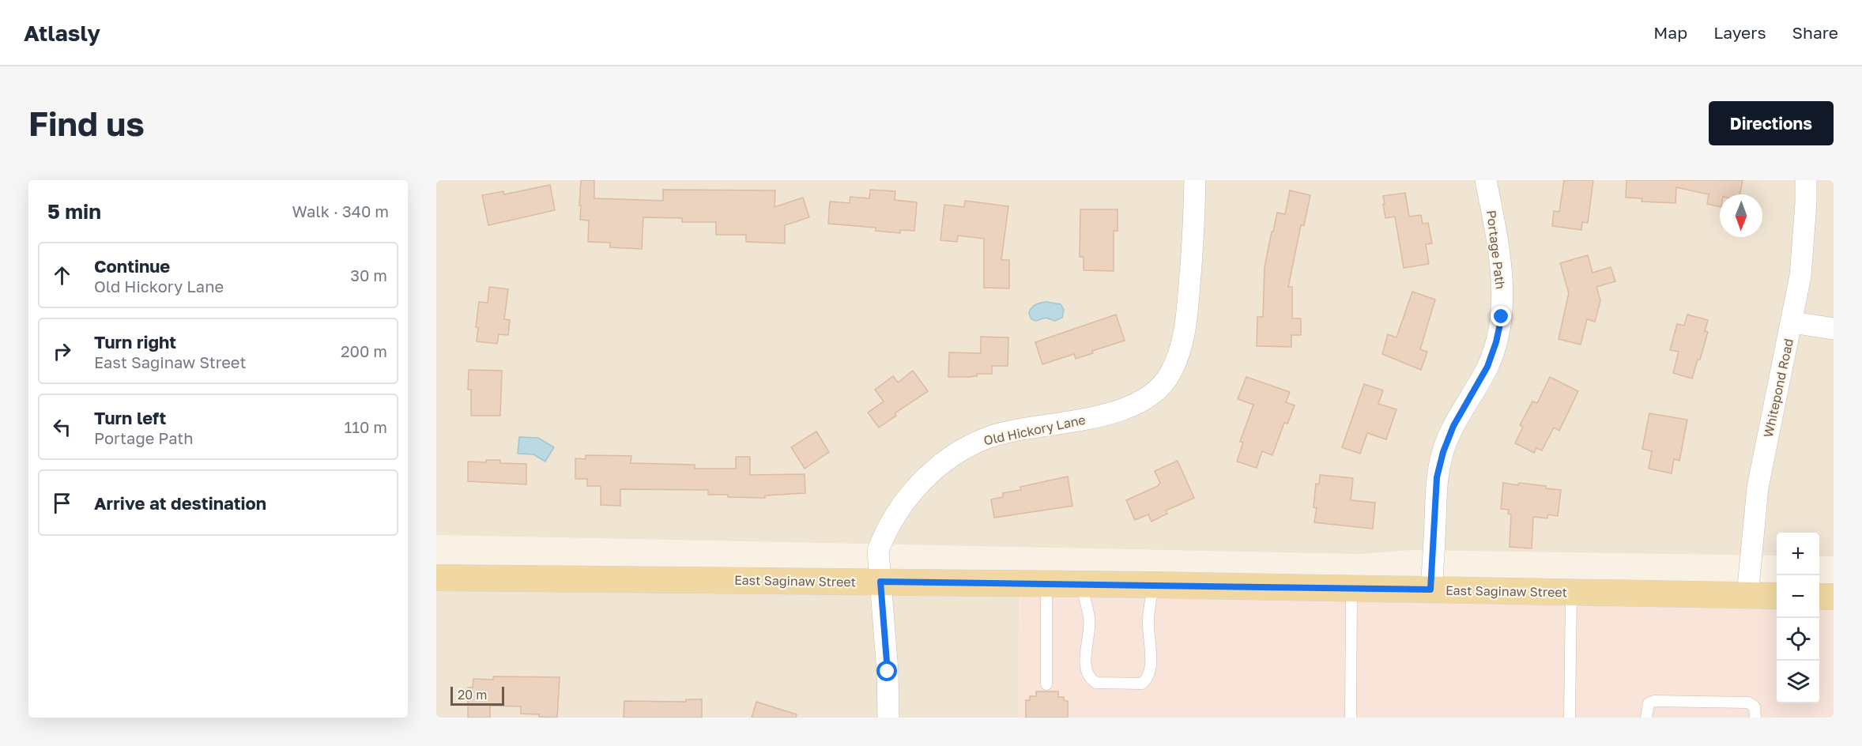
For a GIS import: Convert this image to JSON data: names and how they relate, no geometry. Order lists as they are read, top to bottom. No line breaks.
{"streets":{"main road":["East Saginaw Street"],"street":["Portage Path","Whitepond Road","Old Hickory Lane"]},"crossings":[["Portage Path","East Saginaw Street"],["Whitepond Road","East Saginaw Street"],["Old Hickory Lane","East Saginaw Street"]],"scale_bar":"20 m","north":"bottom","page":{"header":"Atlasly","nav":["Map","Layers","Share"],"buttons":"Directions","title":"Find us","heading":["5 min","Walk · 340 m"],"list":[["Continue","Old Hickory Lane","30 m"],["Turn right","East Saginaw Street","200 m"],["Turn left","Portage Path","110 m"],"Arrive at destination"],"map_buttons":["+","−"],"scale":"20 m"}}
